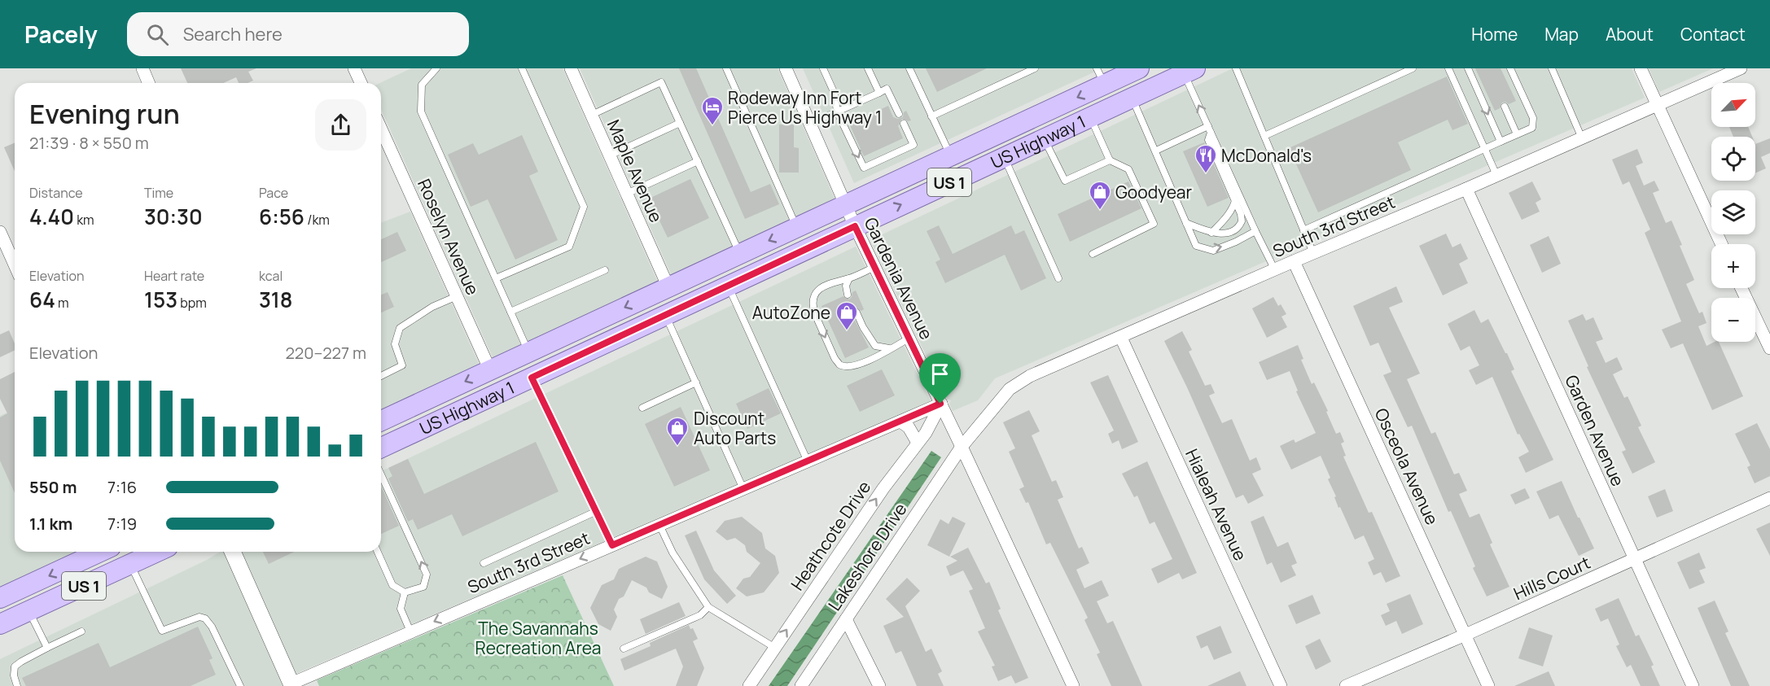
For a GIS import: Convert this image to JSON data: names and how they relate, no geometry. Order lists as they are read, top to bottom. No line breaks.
{"streets":{"main road":["US Highway 1","US 1"],"street":["Maple Avenue","South 3rd Street","Roselyn Avenue","Gardenia Avenue","Garden Avenue","Osceola Avenue","Hialeah Avenue","Heathcote Drive","Lakeshore Drive","Hills Court"]},"crossings":[["US Highway 1","Maple Avenue"],["US Highway 1","Roselyn Avenue"],["US Highway 1","Gardenia Avenue"],["South 3rd Street","Gardenia Avenue"],["South 3rd Street","Garden Avenue"],["South 3rd Street","Osceola Avenue"],["South 3rd Street","Hialeah Avenue"],["South 3rd Street","Heathcote Drive"],["South 3rd Street","Lakeshore Drive"],["Gardenia Avenue","Heathcote Drive"],["Gardenia Avenue","Lakeshore Drive"],["Garden Avenue","Hills Court"],["Osceola Avenue","Hills Court"]],"one_way":["Heathcote Drive"],"parks":["The Savannahs Recreation Area"],"places":{"hotel":["Rodeway Inn Fort Pierce Us Highway 1"],"restaurant":["McDonald's"],"shop":["Goodyear","AutoZone","Discount Auto Parts"]},"north":"top right","page":{"header":"Pacely","search":"Search here","nav":["Home","Map","About","Contact"],"map_buttons":["+","−"],"heading":["Evening run","21:39 · 8 × 550 m"],"stats":[["Distance","4.40 km"],["Time","30:30"],["Pace","6:56 /km"],["Elevation","64 m"],["Heart rate","153 bpm"],["kcal","318"]],"chart":["Elevation","220–227 m"],"list":[{"name":"550 m","note":"7:16"},{"name":"1.1 km","note":"7:19"}]}}
